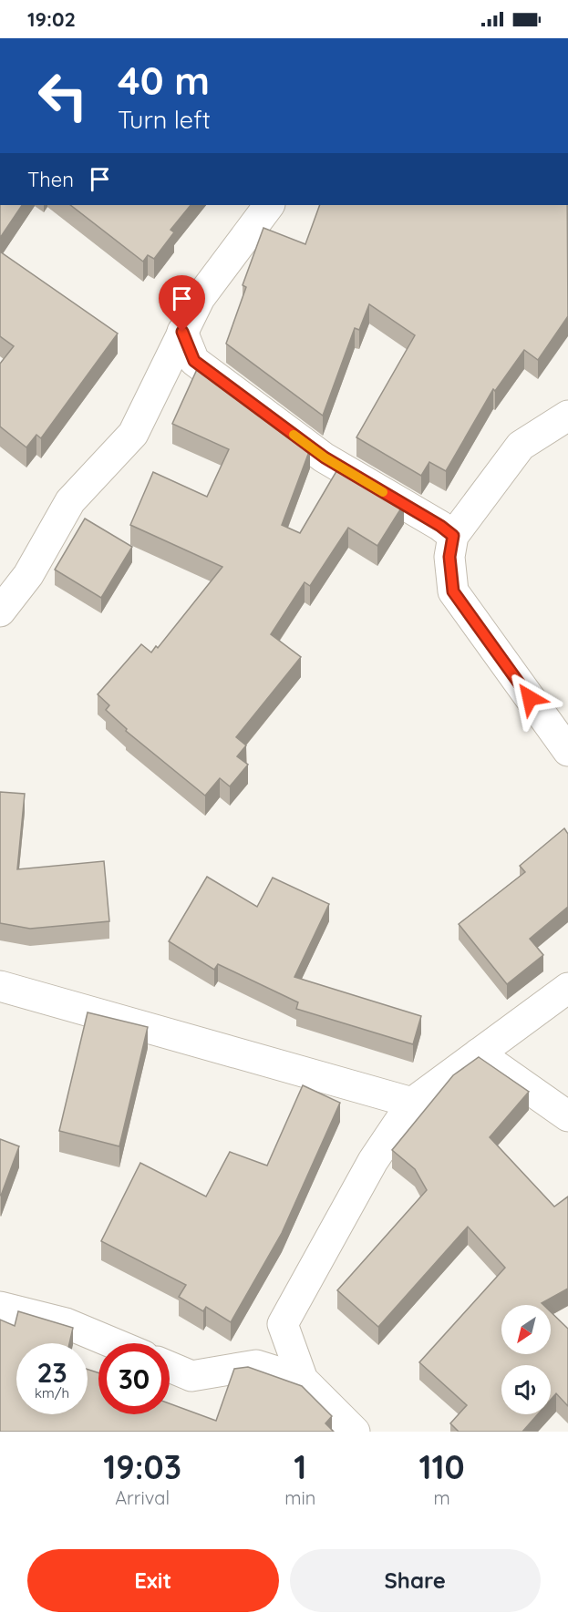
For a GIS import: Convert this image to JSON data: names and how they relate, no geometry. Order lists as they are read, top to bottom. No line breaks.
{"north":"bottom left","page":{"status":"19:02","turn":["40 m","Turn left"],"then":"Then","speed":"23 km/h","limit":"30","eta":["19:03","Arrival","1","min","110","m"],"buttons":["Exit","Share"]}}
